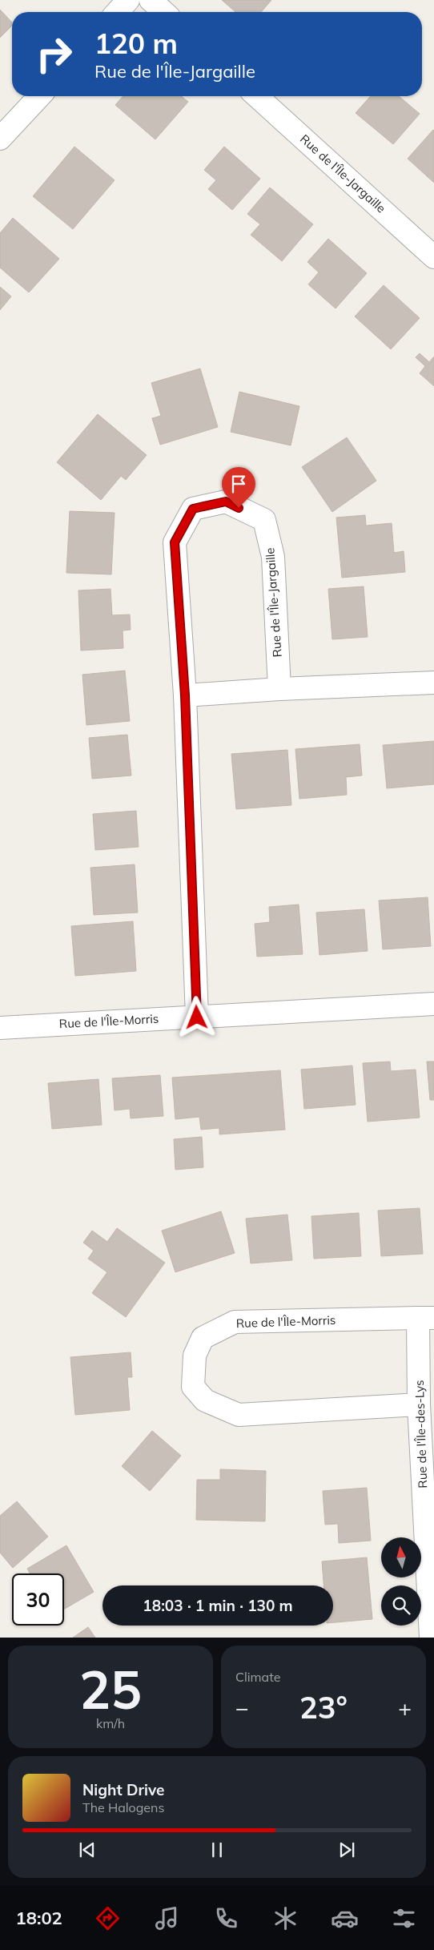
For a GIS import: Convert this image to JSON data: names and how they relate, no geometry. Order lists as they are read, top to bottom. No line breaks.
{"streets":{"street":["Rue de l'Île-Jargaille","Rue de l'Île-Morris","Rue de l'Île-des-Lys"]},"crossings":[["Rue de l'Île-Jargaille","Rue de l'Île-Morris"],["Rue de l'Île-Morris","Rue de l'Île-des-Lys"]],"north":"top","page":{"turn":["120 m","Rue de l'Île-Jargaille"],"limit":"30","trip":"18:03 · 1 min · 130 m","tile":[["25","km/h"],"Climate"],"heat":["−","23°","+"],"song":["Night Drive","The Halogens"],"tabs":"18:02"}}
